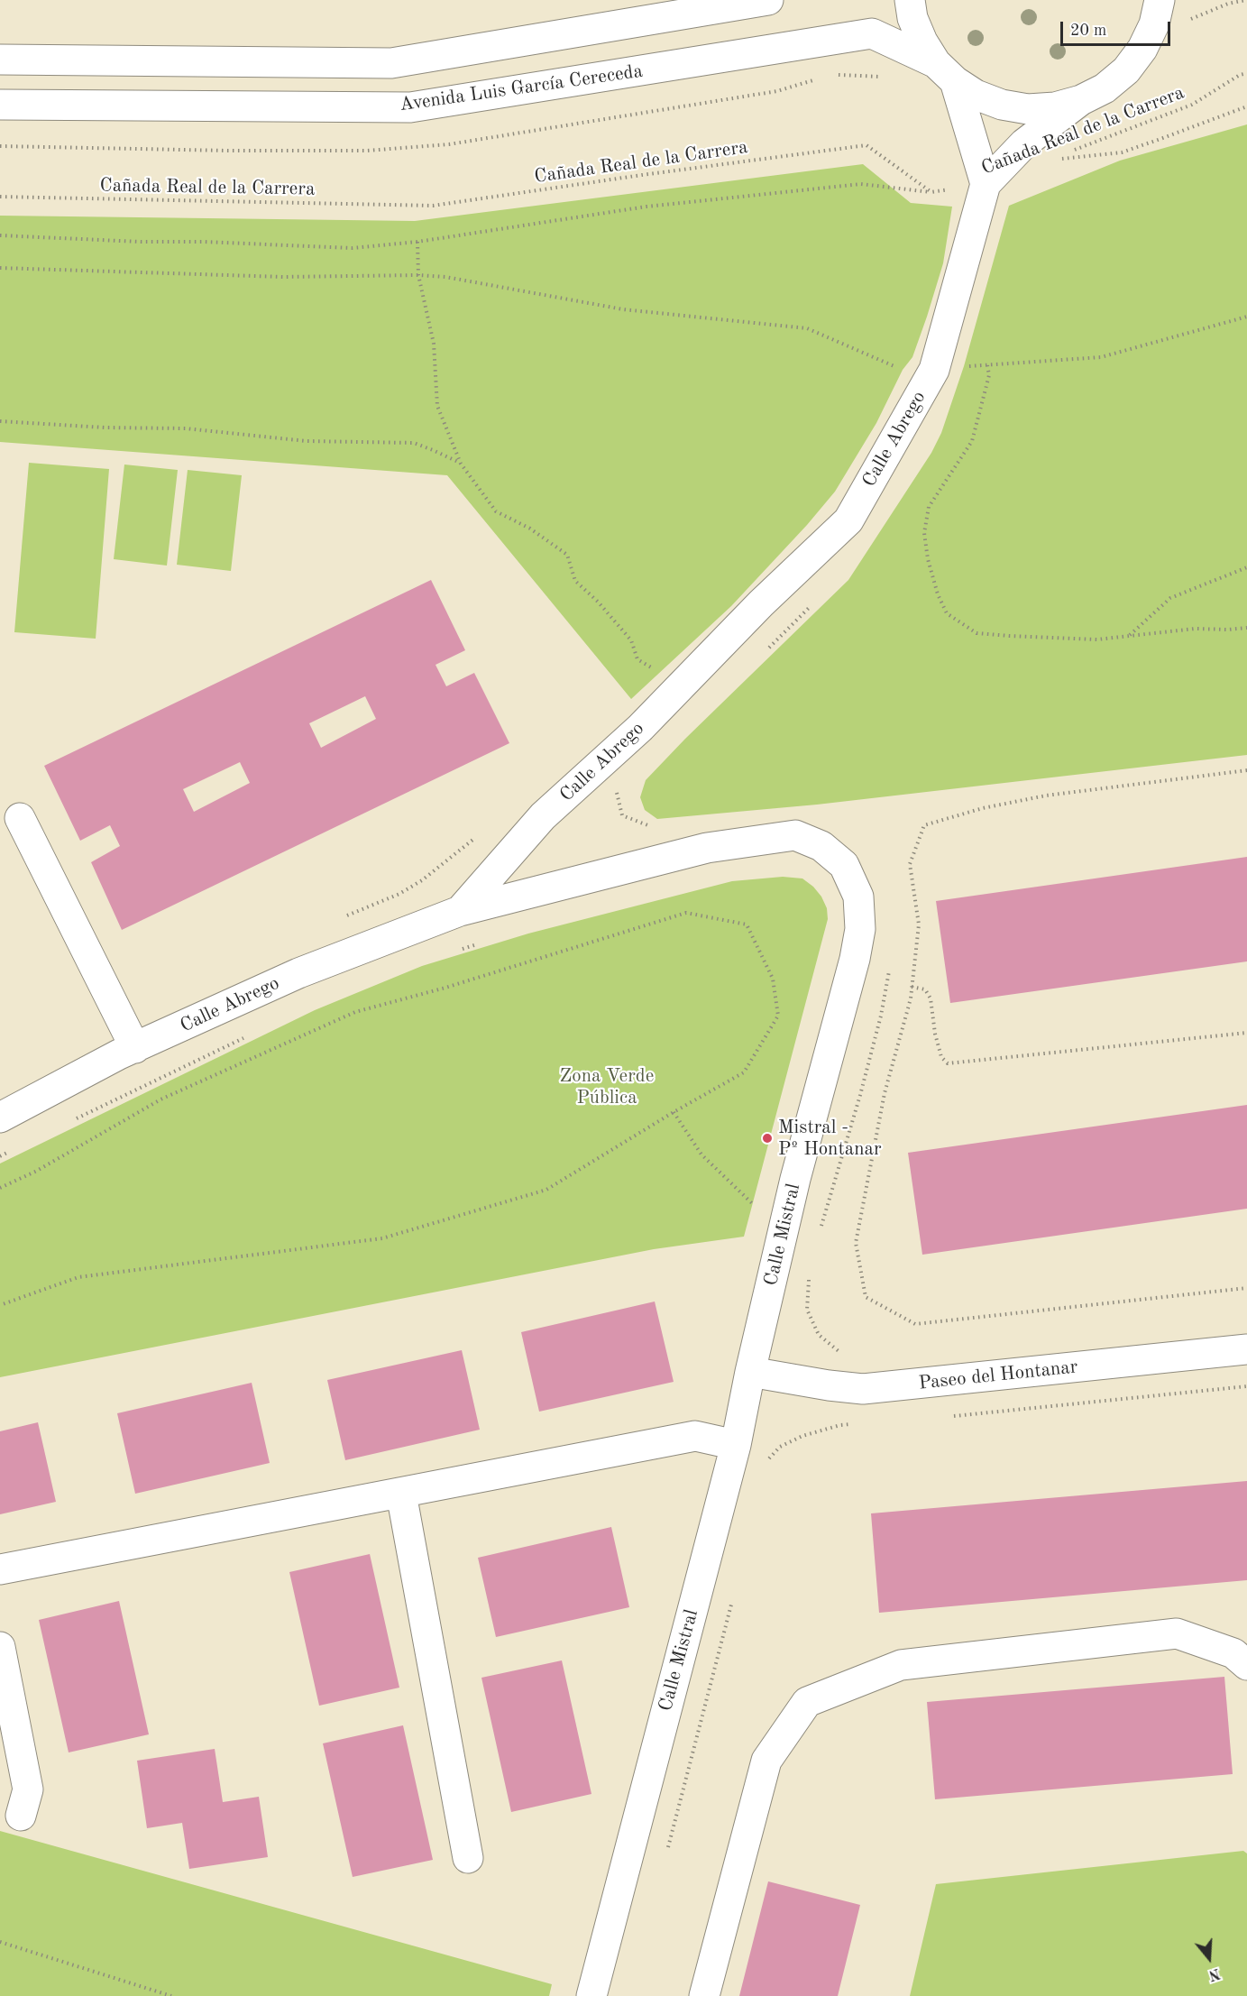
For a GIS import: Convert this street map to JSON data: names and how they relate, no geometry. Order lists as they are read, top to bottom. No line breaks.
{"streets":{"street":["Avenida Luis García Cereceda","Calle Abrego","Calle Mistral","Paseo del Hontanar"],"path":["Cañada Real de la Carrera"]},"crossings":[["Avenida Luis García Cereceda","Calle Abrego"],["Cañada Real de la Carrera","Calle Abrego"],["Calle Abrego","Calle Mistral"],["Calle Mistral","Paseo del Hontanar"]],"parks":["Zona Verde Pública"],"places":["Mistral - Pº Hontanar"],"scale_bar":"20 m","north":"bottom"}
